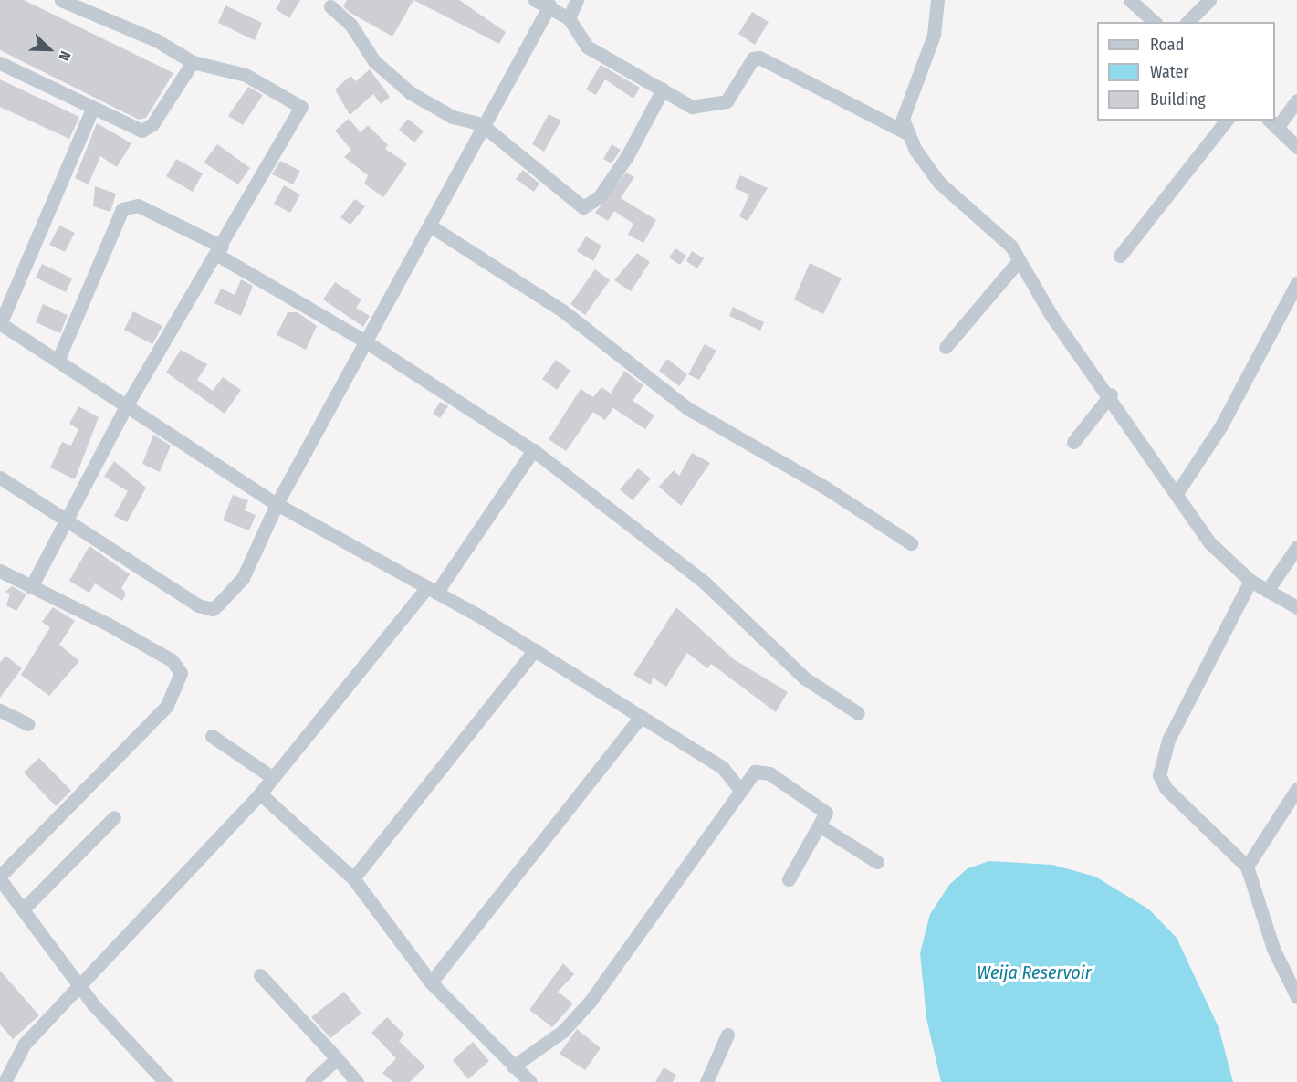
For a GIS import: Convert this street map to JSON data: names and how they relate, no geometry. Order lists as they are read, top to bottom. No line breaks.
{"water":["Weija Reservoir"],"legend":["Road","Water","Building"],"north":"bottom right"}
